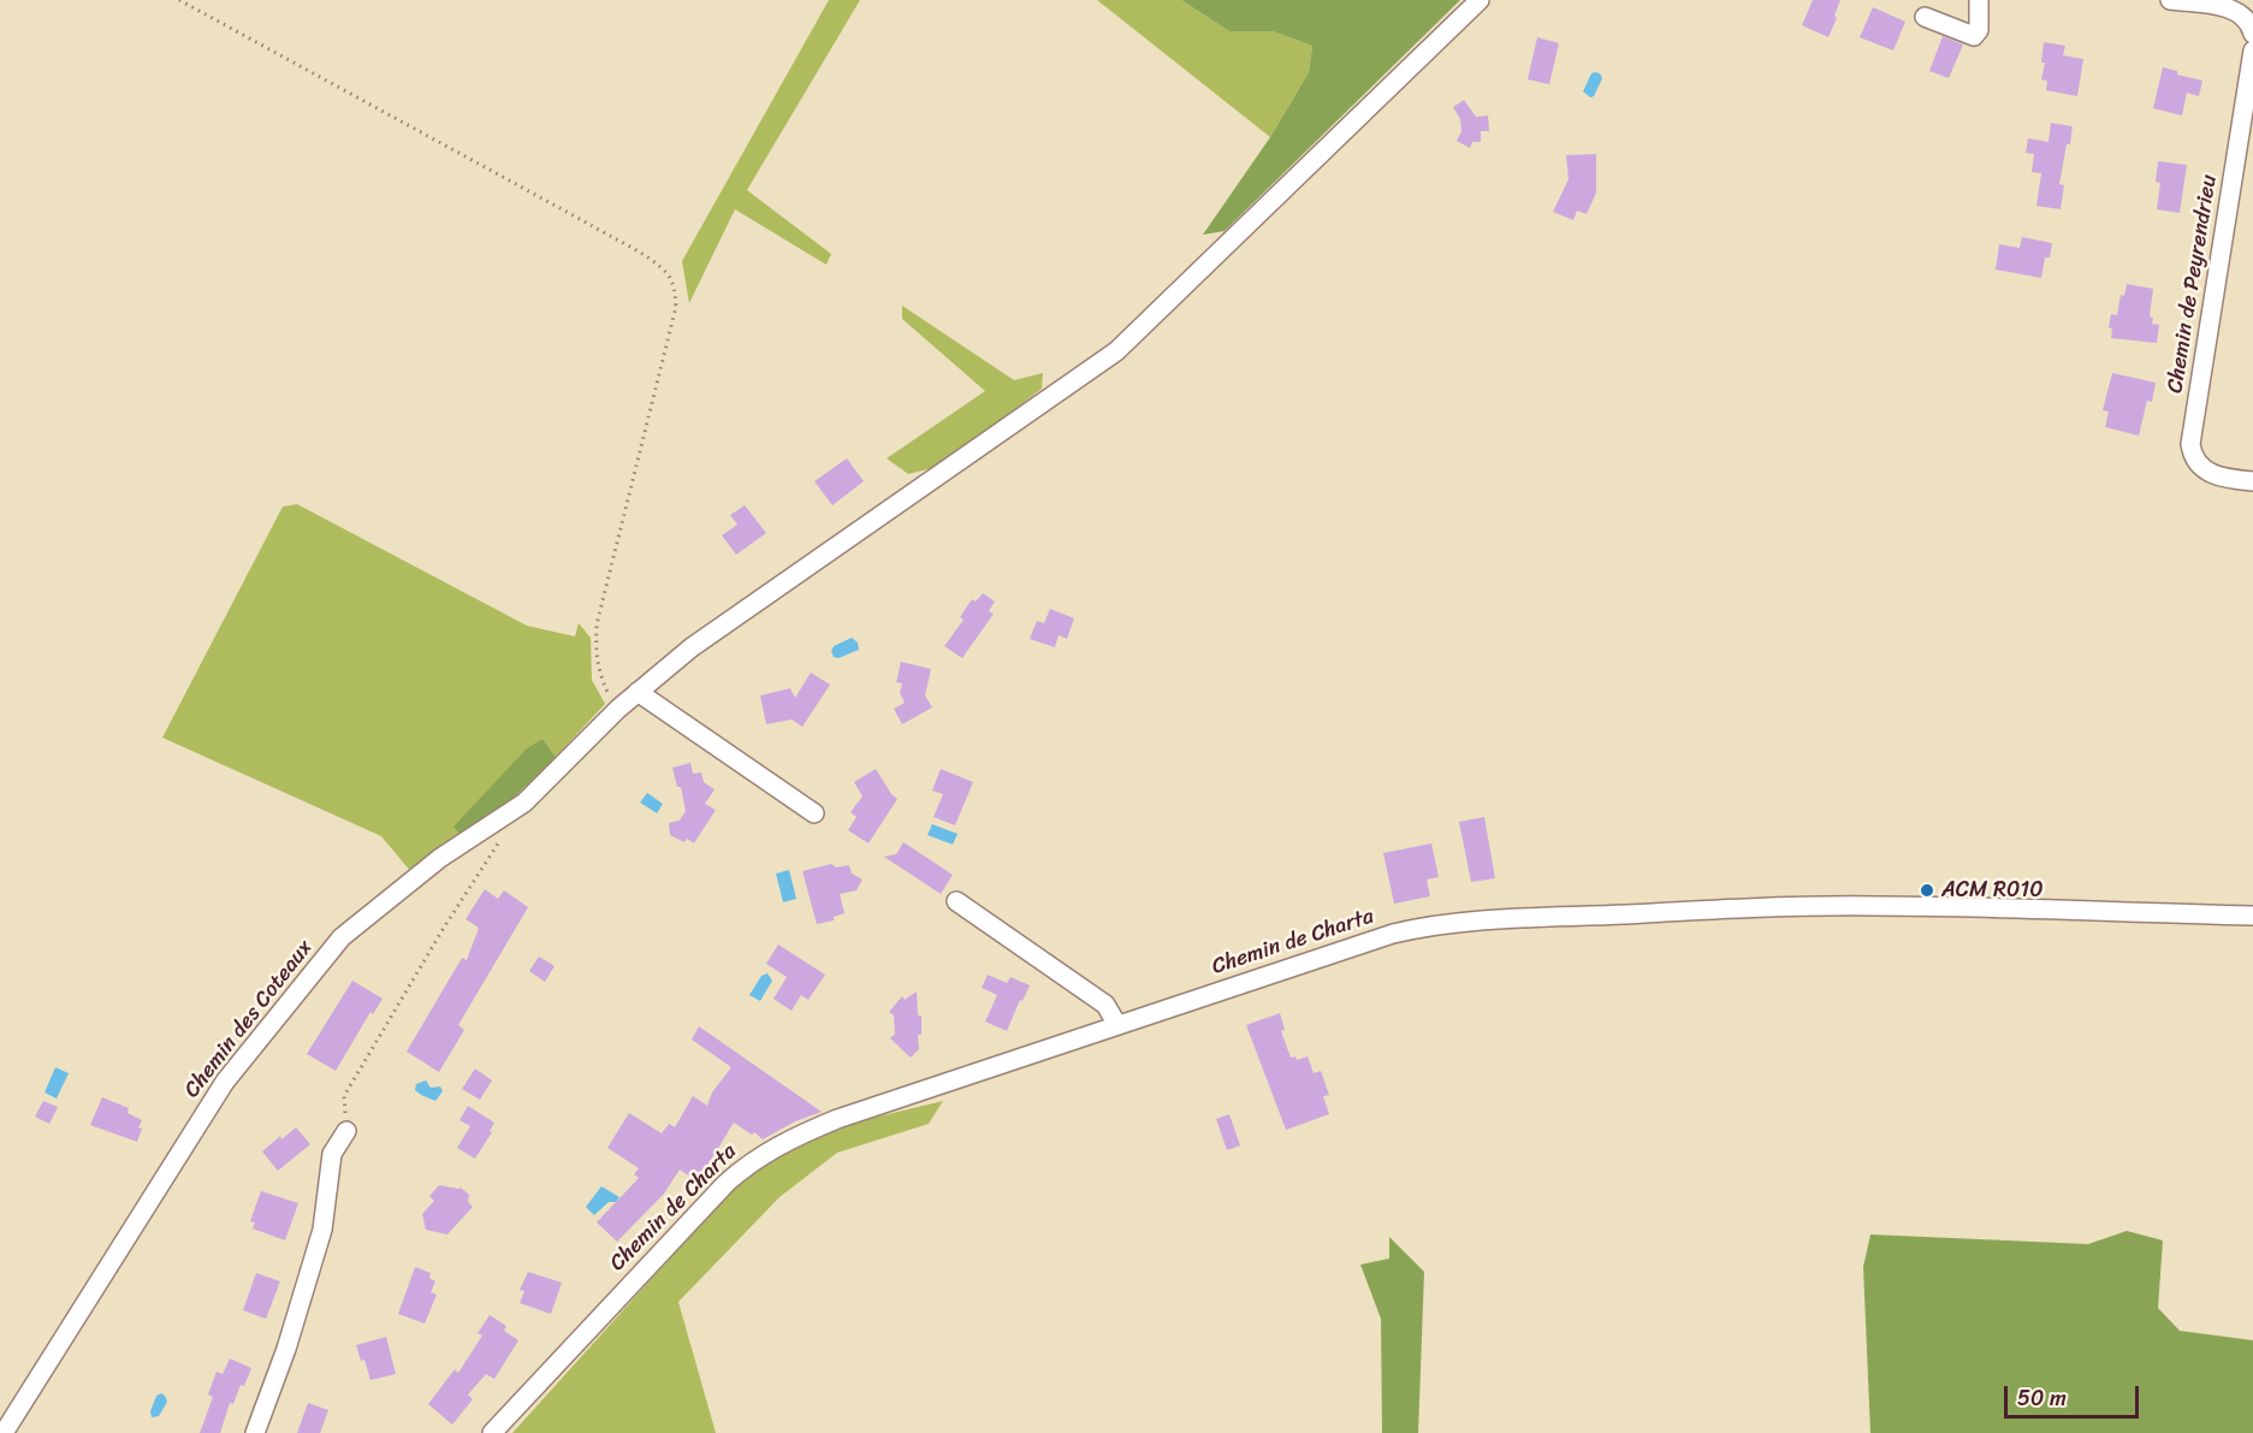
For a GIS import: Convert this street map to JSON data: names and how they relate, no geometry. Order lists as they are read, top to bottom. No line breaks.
{"streets":{"street":["Chemin de Peyrendrieu","Chemin de Charta","Chemin des Coteaux"]},"places":["ACM R010"],"scale_bar":"50 m"}
